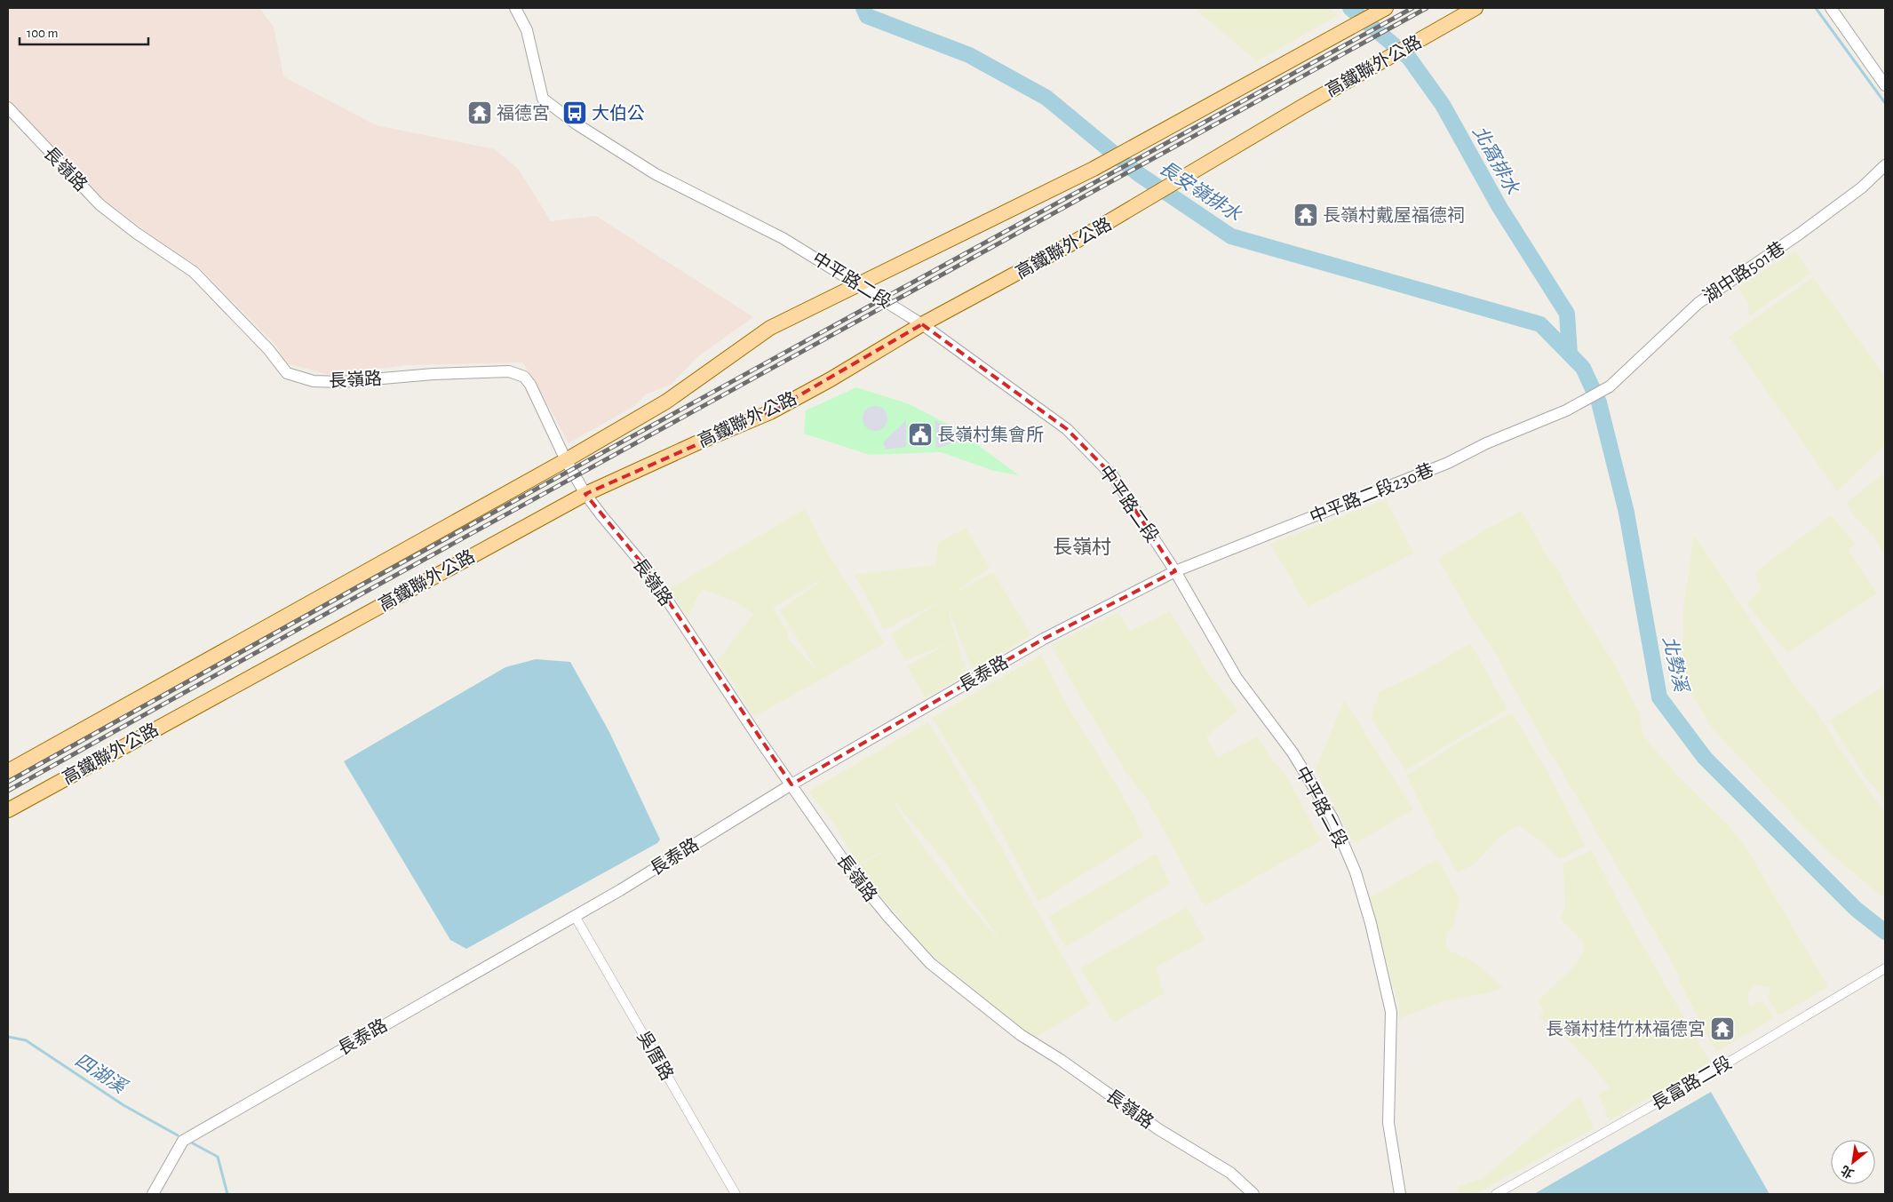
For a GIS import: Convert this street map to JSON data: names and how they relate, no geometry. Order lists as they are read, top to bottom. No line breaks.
{"streets":{"main road":["高鐵聯外公路"],"street":["長嶺路","湖中路501巷","中平路二段","中平路二段230巷","長泰路","吳厝路","長富路二段"]},"crossings":[["高鐵聯外公路","長嶺路"],["高鐵聯外公路","中平路二段"],["長嶺路","長泰路"],["湖中路501巷","中平路二段230巷"],["中平路二段","中平路二段230巷"],["中平路二段","長泰路"],["中平路二段230巷","長泰路"],["長泰路","吳厝路"]],"districts":["長嶺村"],"water":["北窩排水","長安嶺排水","北勢溪","四湖溪"],"places":{"temple":["福德宮","長嶺村戴屋福德祠","長嶺村桂竹林福德宮"],"bus stop":["大伯公"],"public building":["長嶺村集會所"]},"scale_bar":"100 m","north":"bottom left"}
